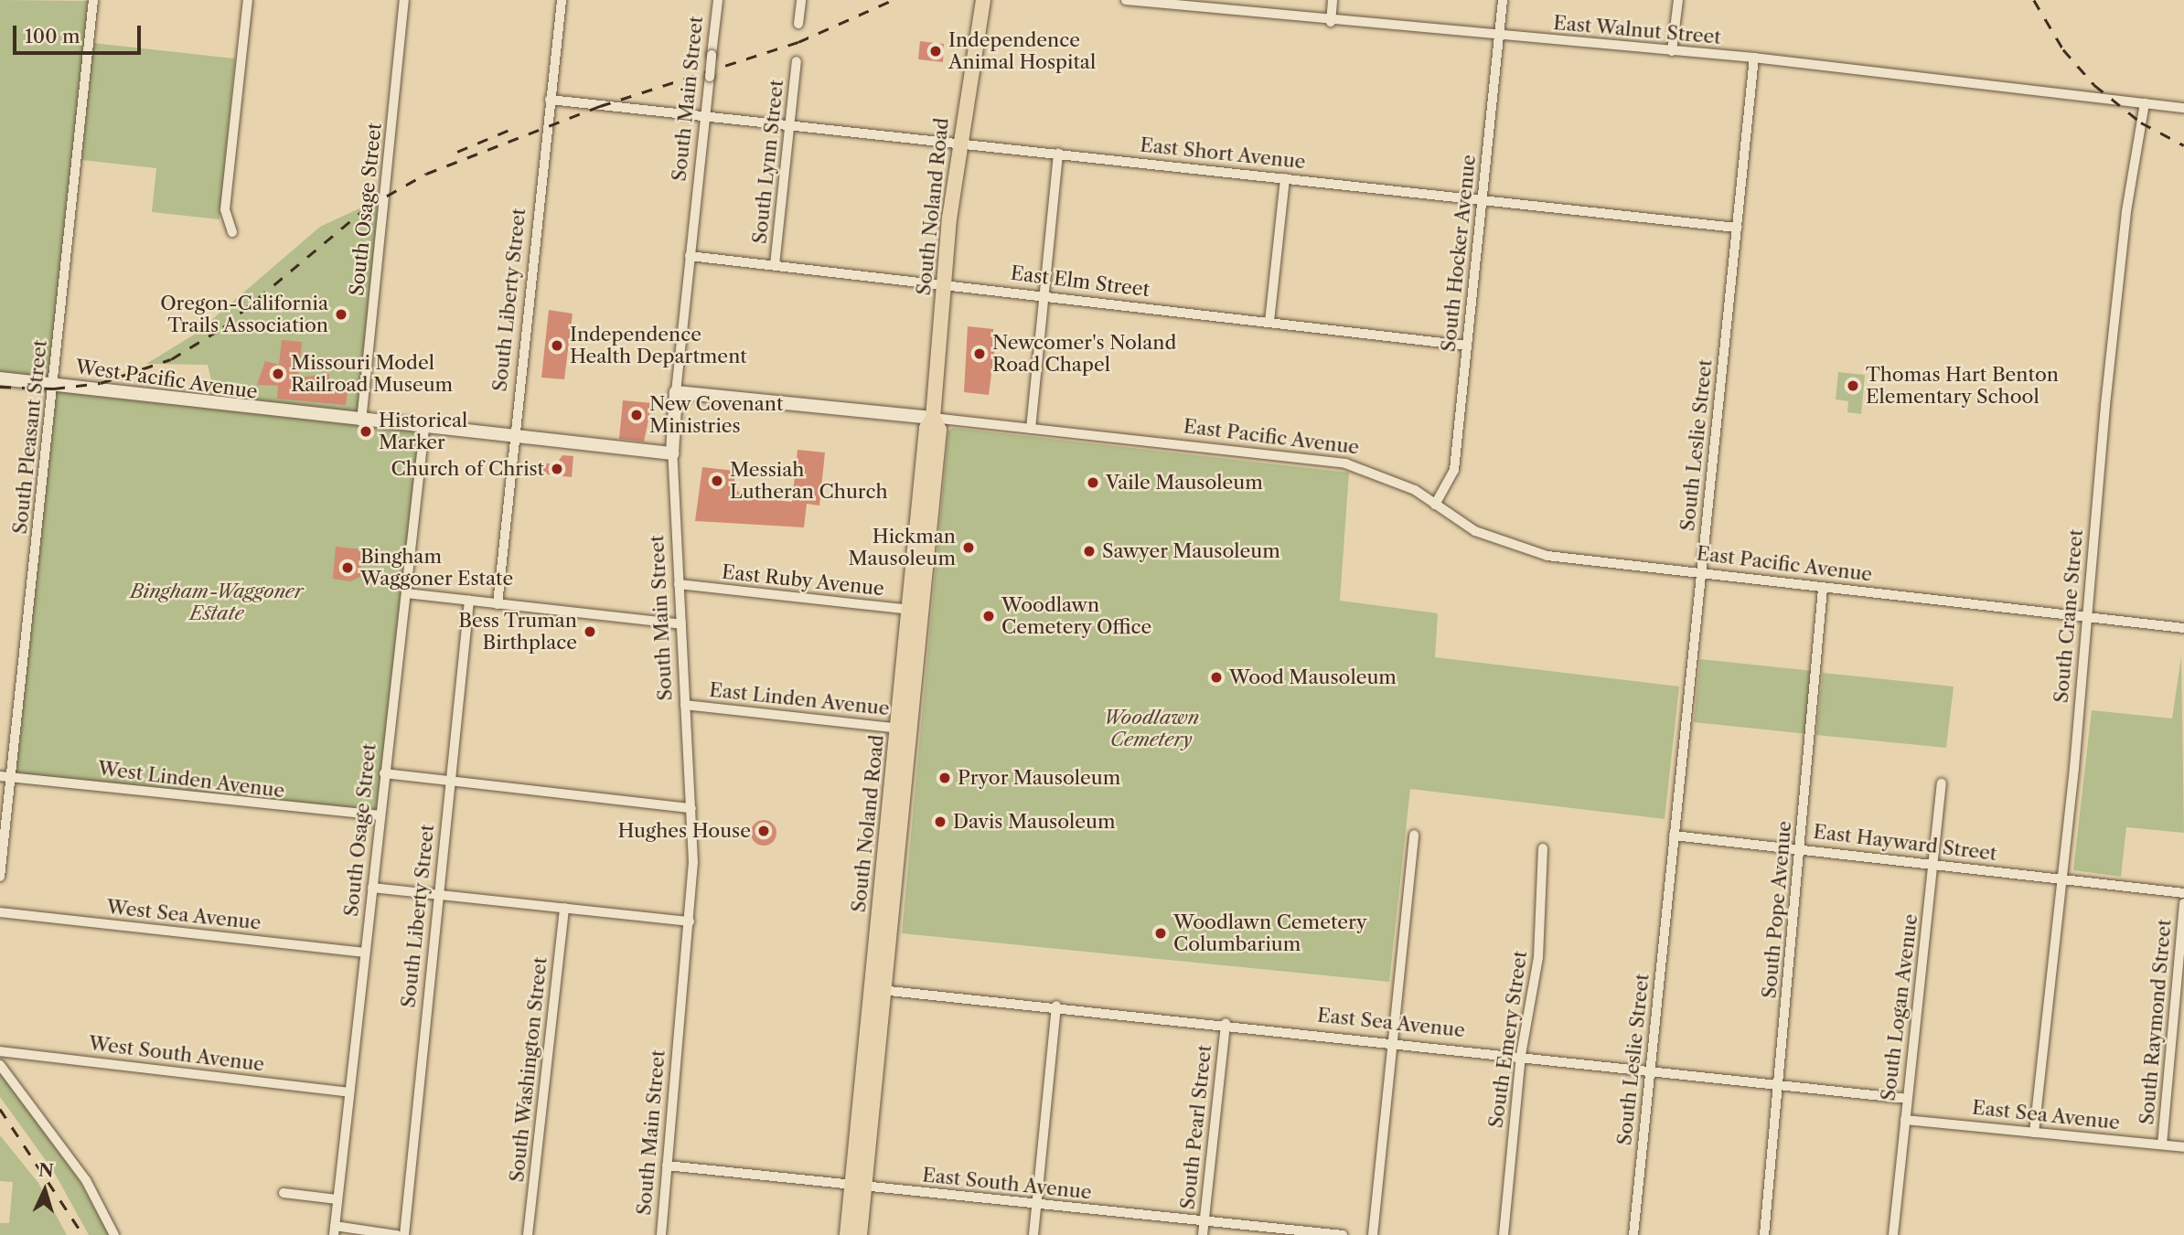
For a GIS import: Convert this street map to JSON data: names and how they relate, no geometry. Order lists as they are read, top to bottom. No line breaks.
{"streets":{"main road":["South Noland Road"],"street":["East Walnut Street","South Main Street","East Short Avenue","South Lynn Street","South Osage Street","South Hocker Avenue","East Elm Street","South Liberty Street","West Pacific Avenue","South Pleasant Street","East Pacific Avenue","South Leslie Street","East Ruby Avenue","South Crane Street","East Linden Avenue","West Linden Avenue","East Hayward Street","South Pope Avenue","West Sea Avenue","South Logan Avenue","South Raymond Street","East Sea Avenue","South Emery Street","West South Avenue","South Washington Street","South Pearl Street","East South Avenue"]},"crossings":[["East Walnut Street","South Hocker Avenue"],["East Walnut Street","South Leslie Street"],["East Walnut Street","South Crane Street"],["South Main Street","East Short Avenue"],["South Main Street","East Elm Street"],["South Main Street","West Pacific Avenue"],["South Main Street","East Pacific Avenue"],["South Main Street","East Ruby Avenue"],["South Main Street","East Linden Avenue"],["South Main Street","East South Avenue"],["East Short Avenue","South Lynn Street"],["East Short Avenue","South Noland Road"],["East Short Avenue","South Hocker Avenue"],["East Short Avenue","South Liberty Street"],["East Short Avenue","South Leslie Street"],["South Lynn Street","East Elm Street"],["South Noland Road","East Elm Street"],["South Noland Road","East Pacific Avenue"],["South Noland Road","East Ruby Avenue"],["South Noland Road","East Linden Avenue"],["South Noland Road","East Sea Avenue"],["South Noland Road","East South Avenue"],["South Osage Street","West Pacific Avenue"],["South Osage Street","West Linden Avenue"],["South Osage Street","West Sea Avenue"],["South Osage Street","West South Avenue"],["South Hocker Avenue","East Elm Street"],["South Hocker Avenue","East Pacific Avenue"],["South Liberty Street","West Pacific Avenue"],["West Pacific Avenue","South Pleasant Street"],["South Pleasant Street","West Linden Avenue"],["East Pacific Avenue","South Leslie Street"],["East Pacific Avenue","South Crane Street"],["East Pacific Avenue","South Pope Avenue"],["South Leslie Street","East Hayward Street"],["South Leslie Street","East Sea Avenue"],["South Crane Street","East Hayward Street"],["South Crane Street","East Sea Avenue"],["East Hayward Street","South Pope Avenue"],["East Hayward Street","South Logan Avenue"],["South Pope Avenue","East Sea Avenue"],["South Logan Avenue","East Sea Avenue"],["South Raymond Street","East Sea Avenue"],["East Sea Avenue","South Emery Street"],["East Sea Avenue","South Pearl Street"],["South Pearl Street","East South Avenue"]],"parks":["Bingham-Waggoner Estate","Woodlawn Cemetery"],"places":["Independence Animal Hospital","Oregon-California Trails Association","Independence Health Department","Newcomer's Noland Road Chapel","Missouri Model Railroad Museum","Thomas Hart Benton Elementary School","New Covenant Ministries","Historical Marker","Church of Christ","Messiah Lutheran Church","Vaile Mausoleum","Hickman Mausoleum","Sawyer Mausoleum","Bingham Waggoner Estate","Woodlawn Cemetery Office","Bess Truman Birthplace","Wood Mausoleum","Pryor Mausoleum","Davis Mausoleum","Hughes House","Woodlawn Cemetery Columbarium"],"scale_bar":"100 m","north":"top"}
